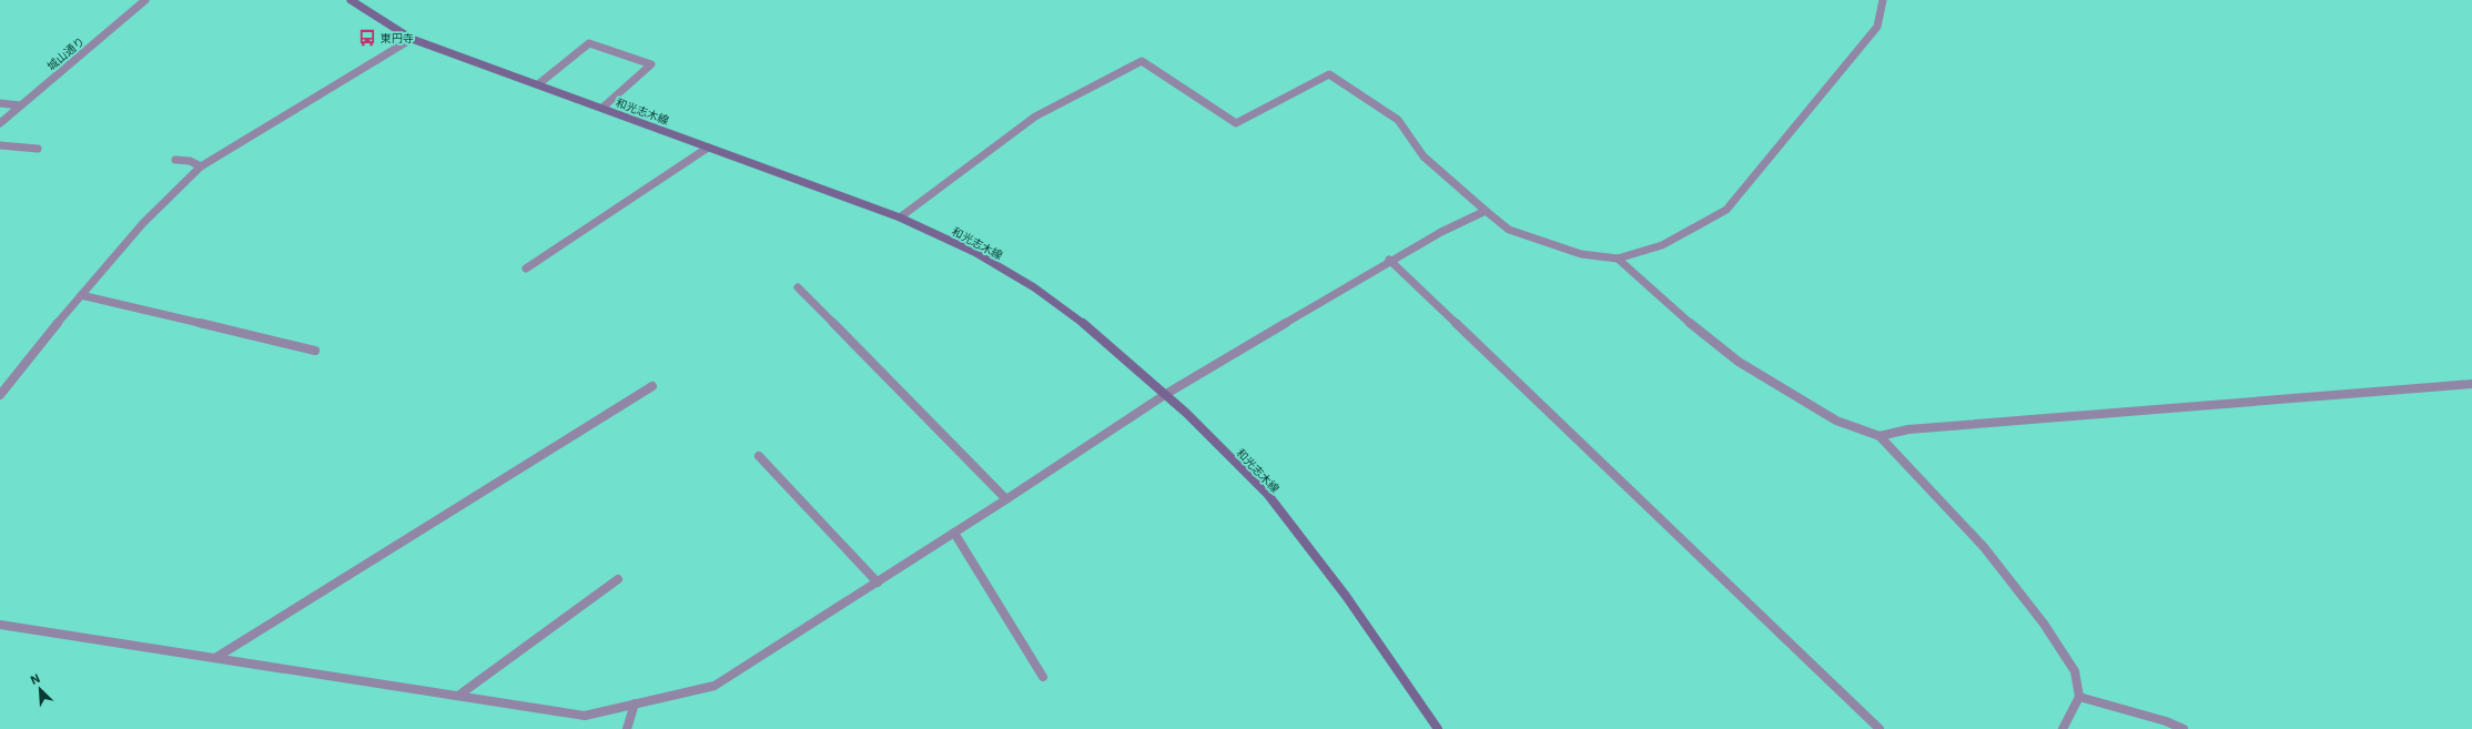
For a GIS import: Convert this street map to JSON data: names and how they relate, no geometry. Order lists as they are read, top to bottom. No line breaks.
{"streets":{"main road":["和光志木線"],"street":["城山通り"]},"places":{"bus stop":["東円寺"]},"north":"top left"}
